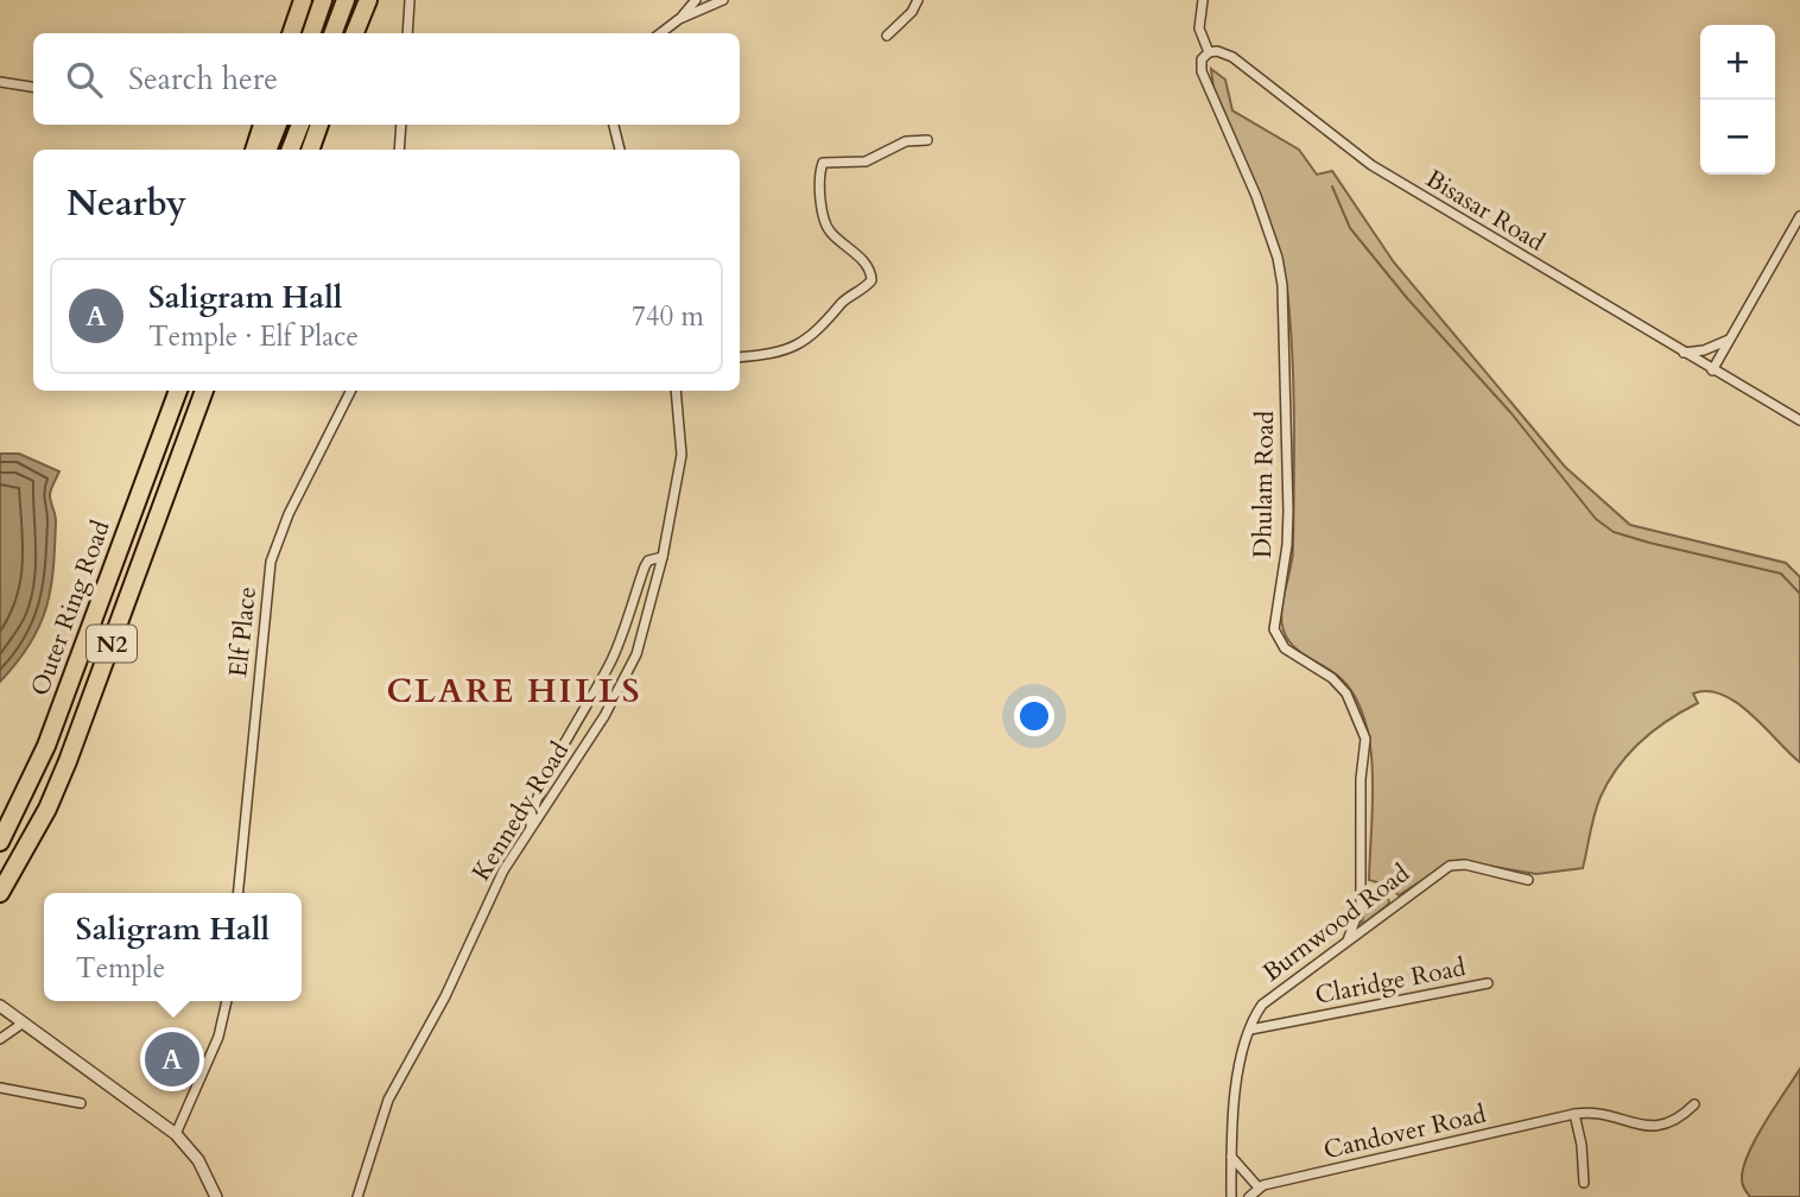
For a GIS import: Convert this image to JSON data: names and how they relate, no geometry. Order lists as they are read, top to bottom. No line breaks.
{"streets":{"highway":["Outer Ring Road","N2"],"street":["Bisasar Road","Dhulam Road","Elf Place","Kennedy Road","Burnwood Road","Claridge Road","Candover Road"]},"crossings":[["Bisasar Road","Dhulam Road"],["Dhulam Road","Burnwood Road"],["Burnwood Road","Claridge Road"]],"districts":["CLARE HILLS"],"page":{"map_buttons":["+","−"],"search":"Search here","heading":"Nearby","list":[{"mark":"A","name":"Saligram Hall","note":"Temple · Elf Place","value":"740 m"}],"popup":["Saligram Hall","Temple"],"pins":"A"}}
